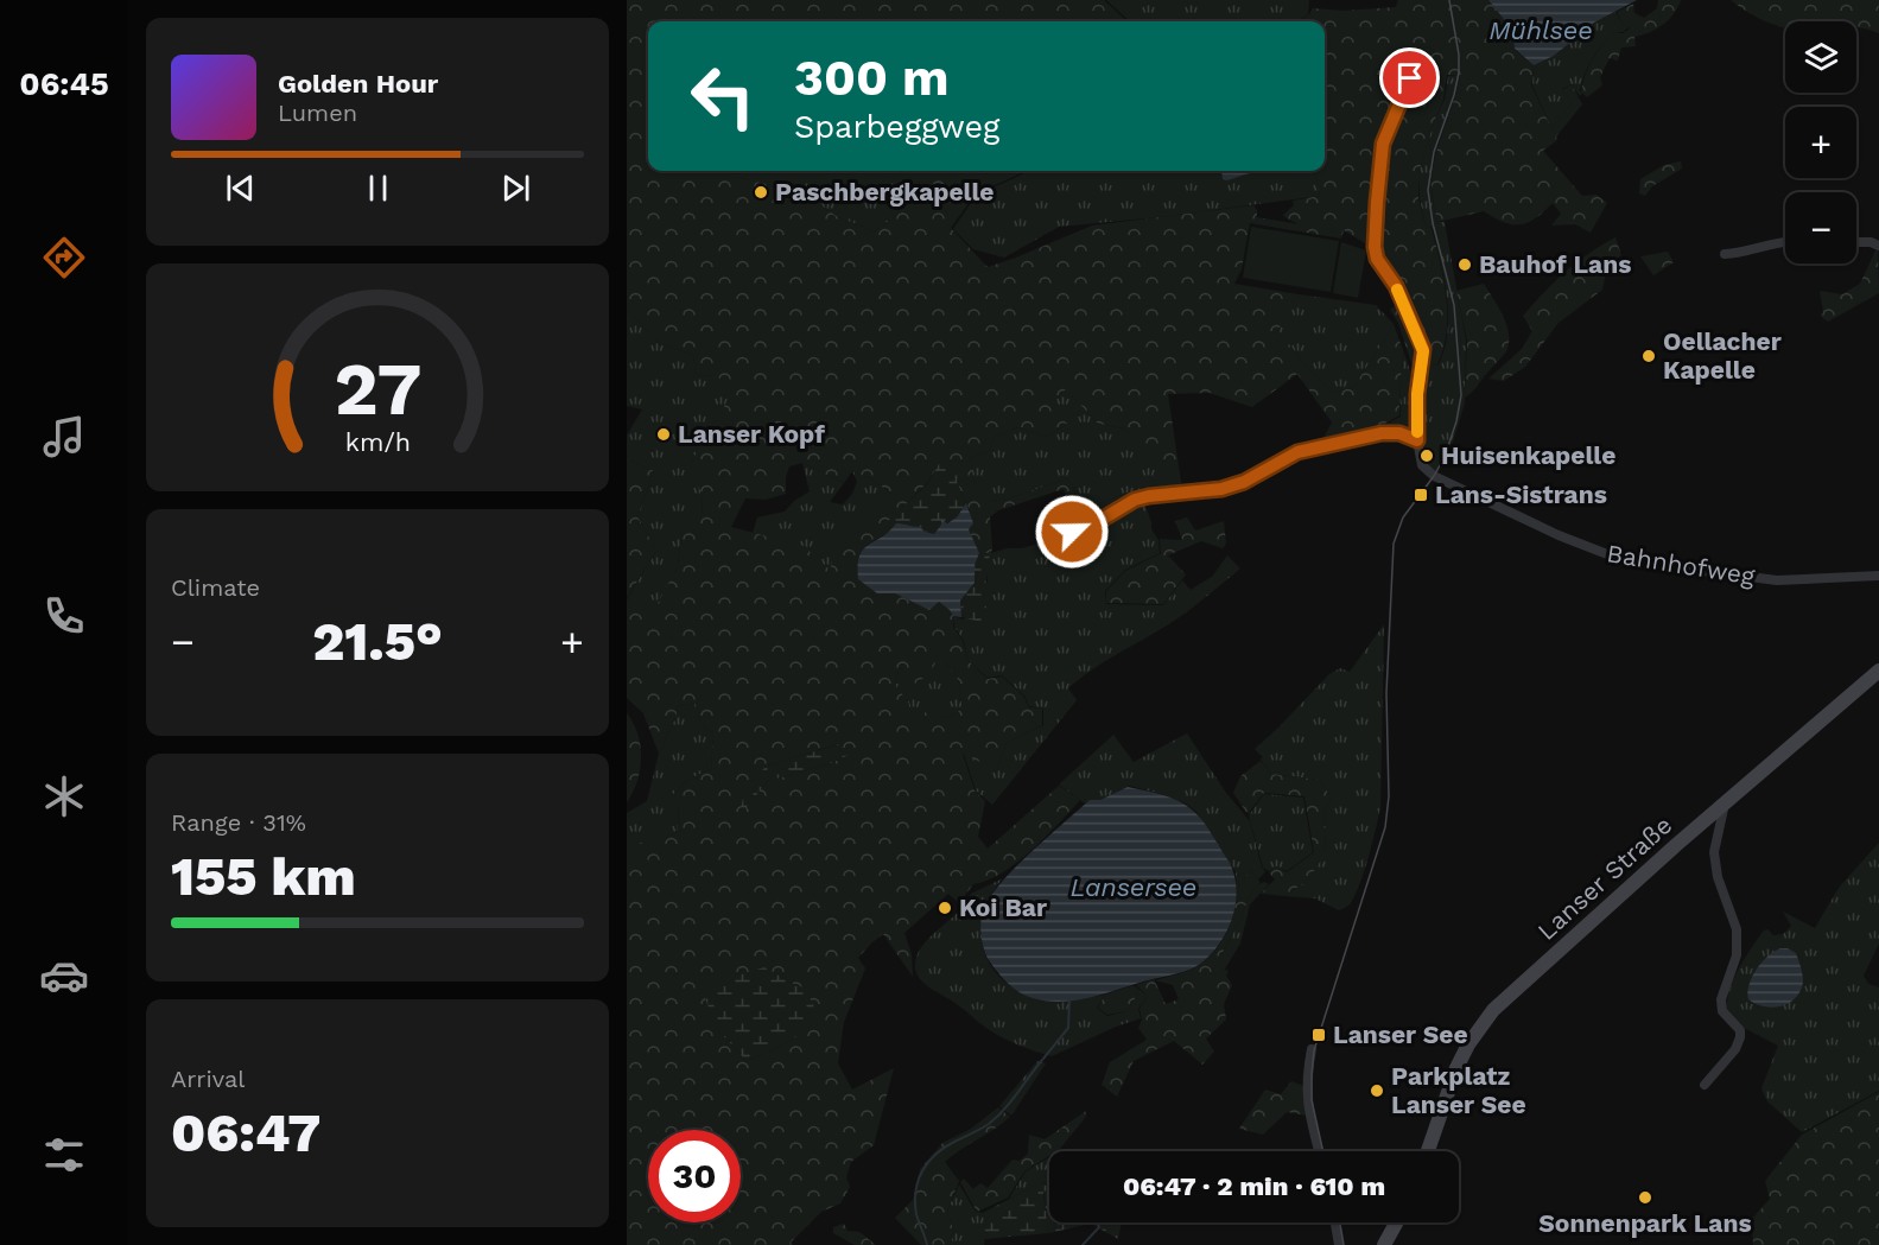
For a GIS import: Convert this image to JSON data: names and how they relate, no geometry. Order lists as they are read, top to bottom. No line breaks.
{"streets":{"main road":["Lanser Straße"],"street":["Bahnhofweg"]},"water":["Mühlsee","Lansersee"],"places":{"other":["Paschbergkapelle","Bauhof Lans","Oellacher Kapelle","Lanser Kopf","Huisenkapelle","Koi Bar","Parkplatz Lanser See","Sonnenpark Lans"],"transit":["Lans-Sistrans","Lanser See"]},"page":{"tabs":"06:45","map_buttons":["+","−"],"turn":["300 m","Sparbeggweg"],"song":["Golden Hour","Lumen"],"tile":["Climate",["Range · 31%","155 km"],["Arrival","06:47"]],"heat":["−","21.5°","+"],"limit":"30","trip":"06:47 · 2 min · 610 m","gauge":["27","km/h"]}}
